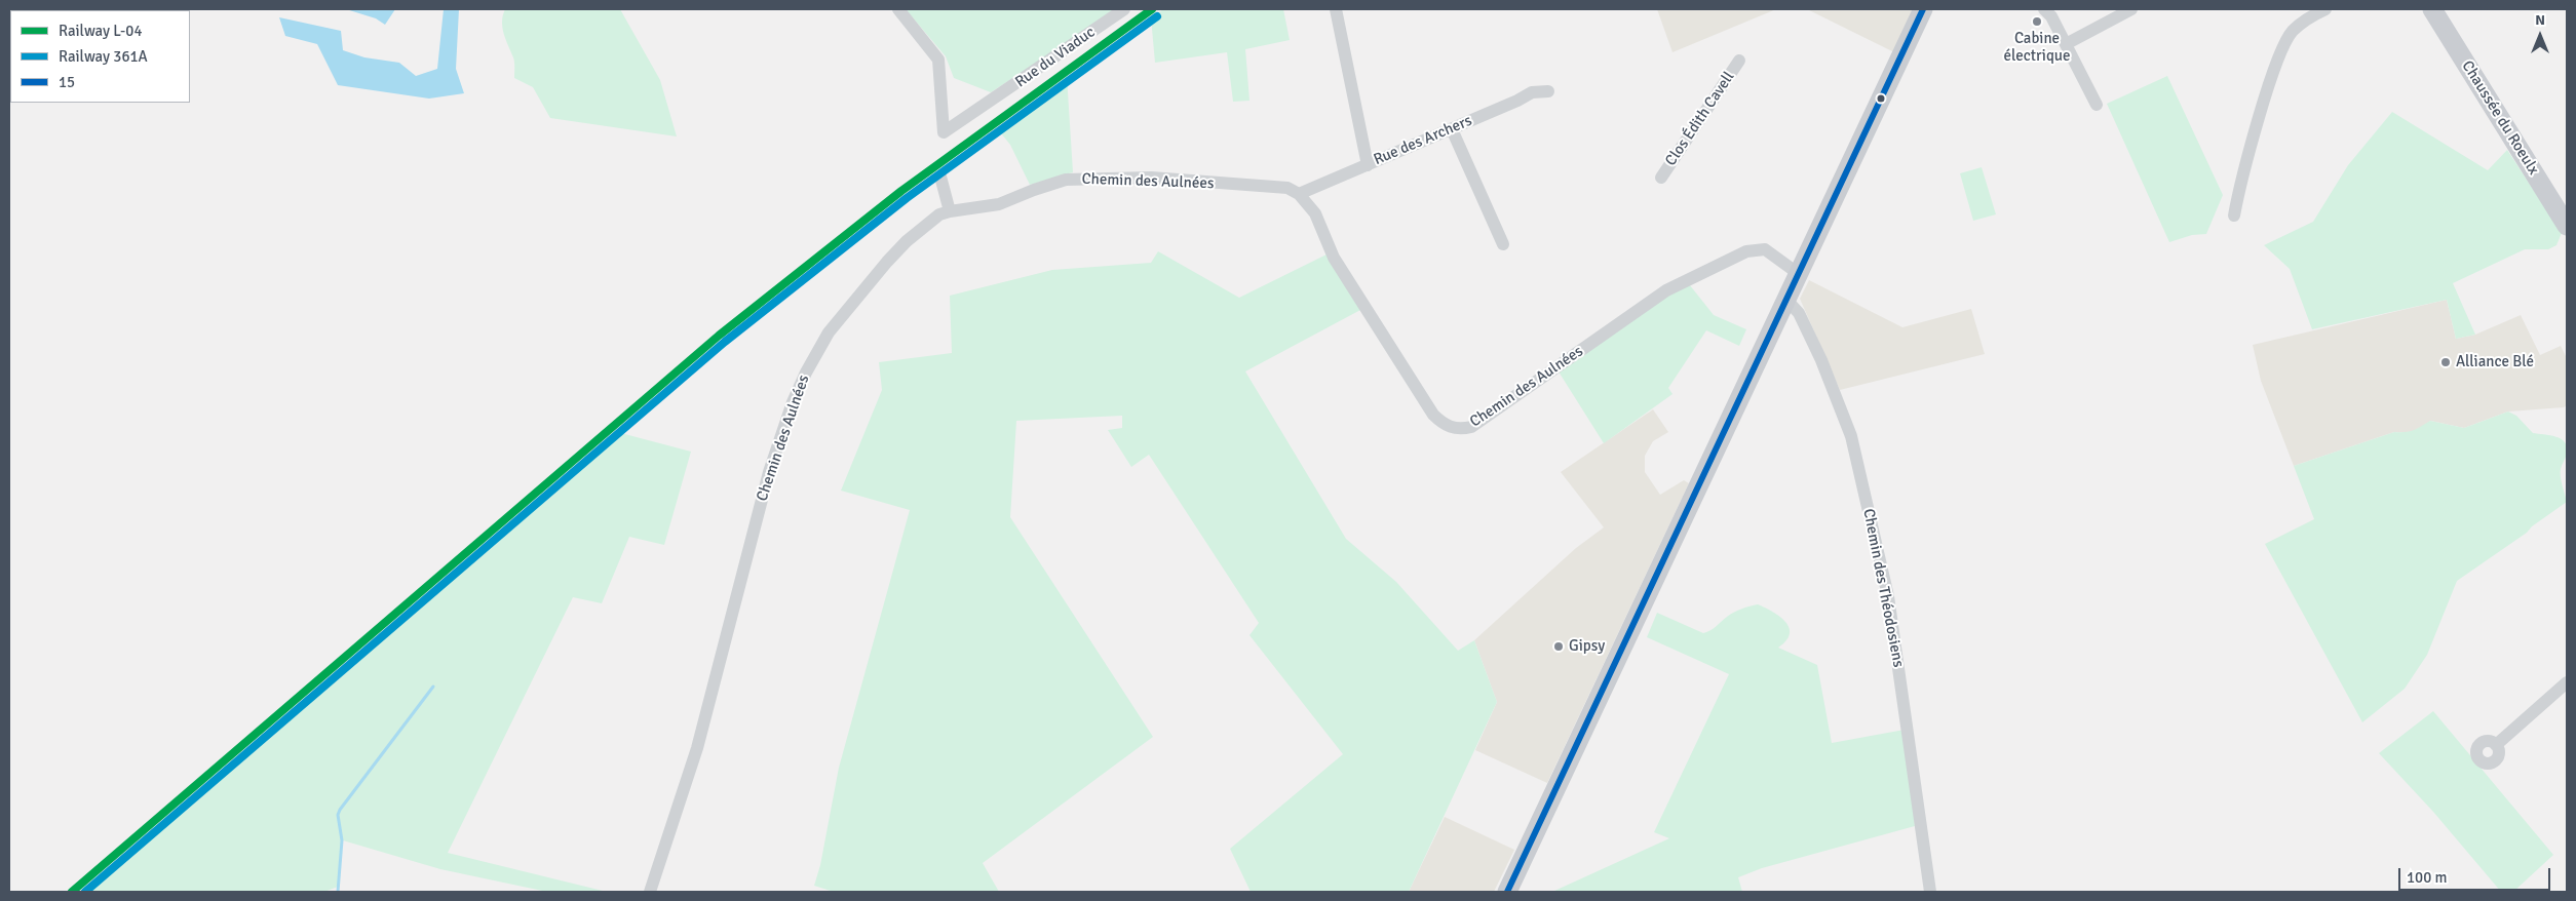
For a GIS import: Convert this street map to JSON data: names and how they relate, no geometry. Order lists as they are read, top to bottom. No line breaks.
{"streets":{"main road":["Chaussée du Roeulx"],"street":["Rue du Viaduc","Clos Édith Cavell","Rue des Archers","Chemin des Aulnées","Chemin des Théodosiens"]},"crossings":[["Rue des Archers","Chemin des Aulnées"]],"places":["Cabine électrique","Alliance Blé","Gipsy"],"lines":["rail line L-04","transit line 15","rail line 361A"],"legend":["Railway L-04","Railway 361A","15"],"scale_bar":"100 m","north":"top"}
